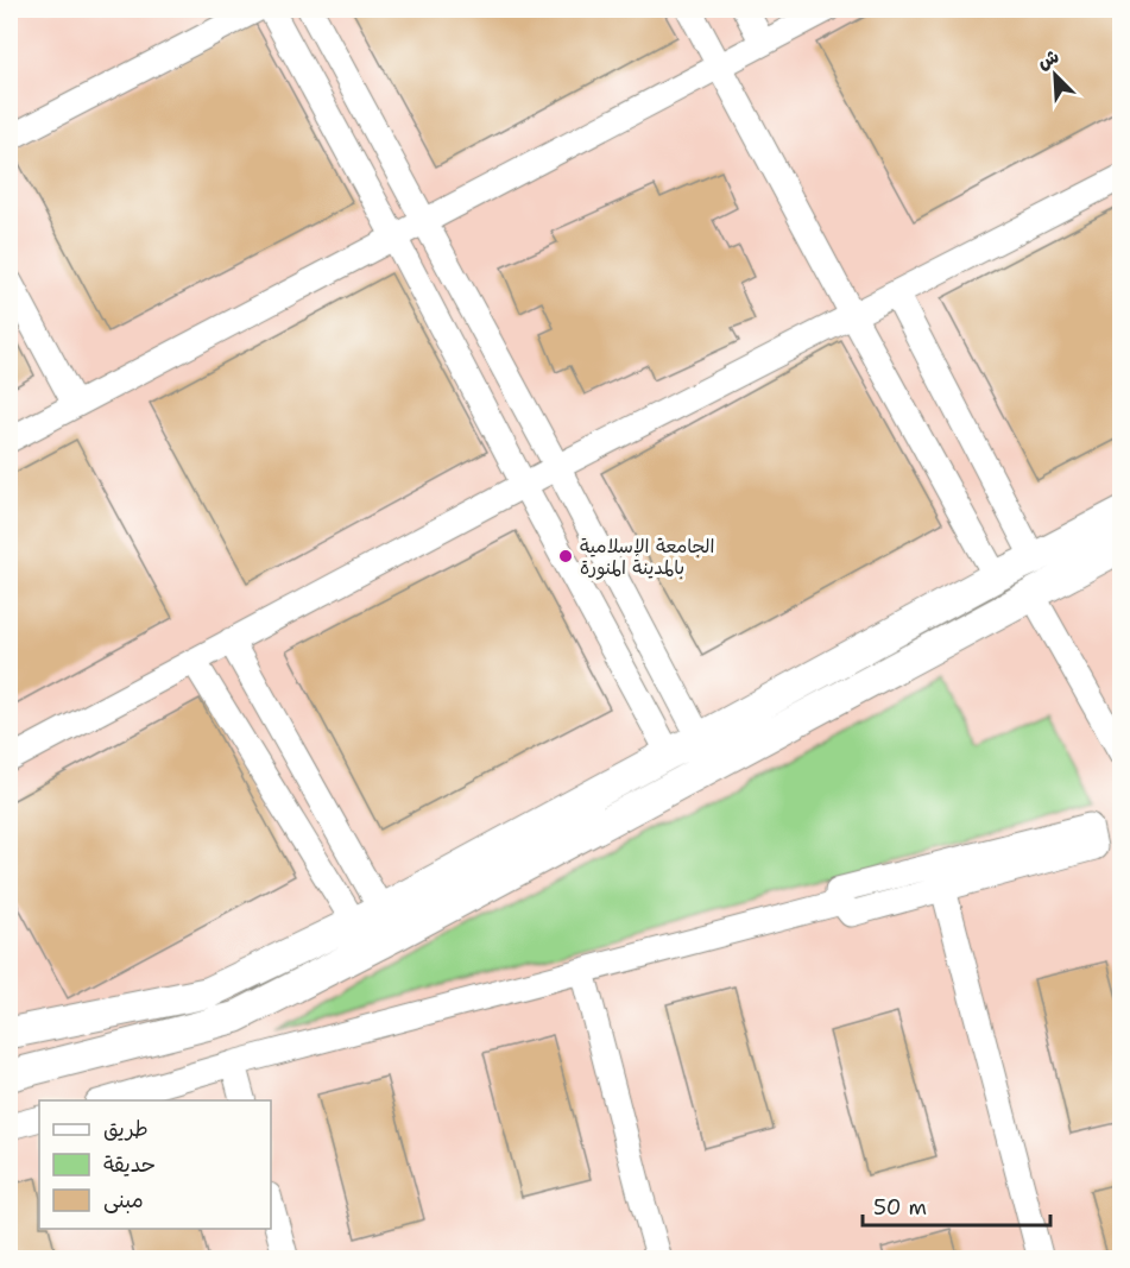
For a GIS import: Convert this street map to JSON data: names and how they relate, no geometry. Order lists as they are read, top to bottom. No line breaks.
{"places":["الجامعة الإسلامية بالمدينة المنورة"],"legend":["طريق","حديقة","مبنى"],"scale_bar":"50 m","north":"top left"}
